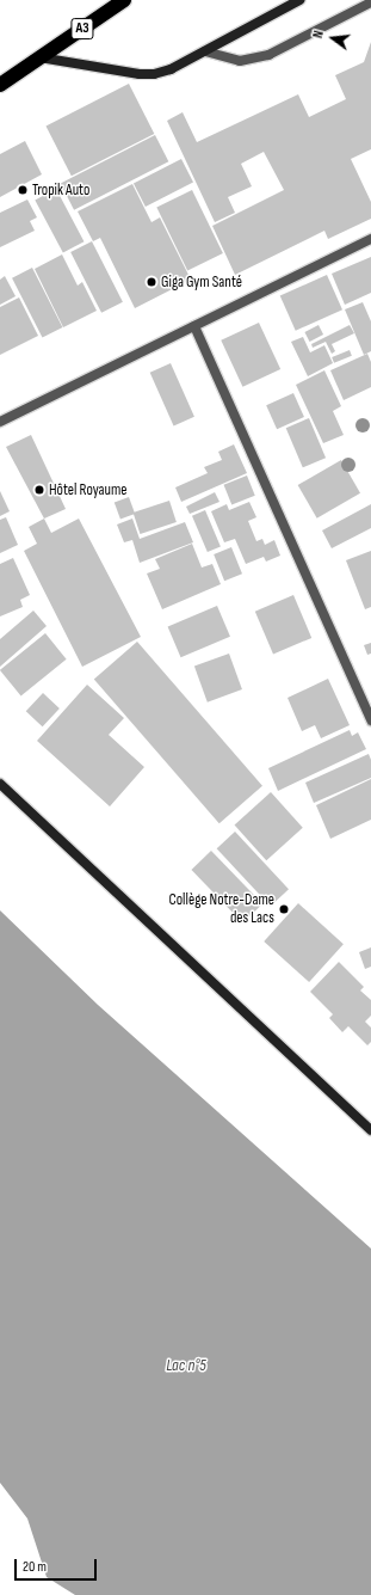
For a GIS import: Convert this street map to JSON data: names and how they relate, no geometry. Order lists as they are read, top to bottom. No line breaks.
{"streets":{"highway":["A3"]},"water":["Lac n°5"],"places":["Tropik Auto","Giga Gym Santé","Hôtel Royaume","Collège Notre-Dame des Lacs"],"scale_bar":"20 m","north":"left"}
